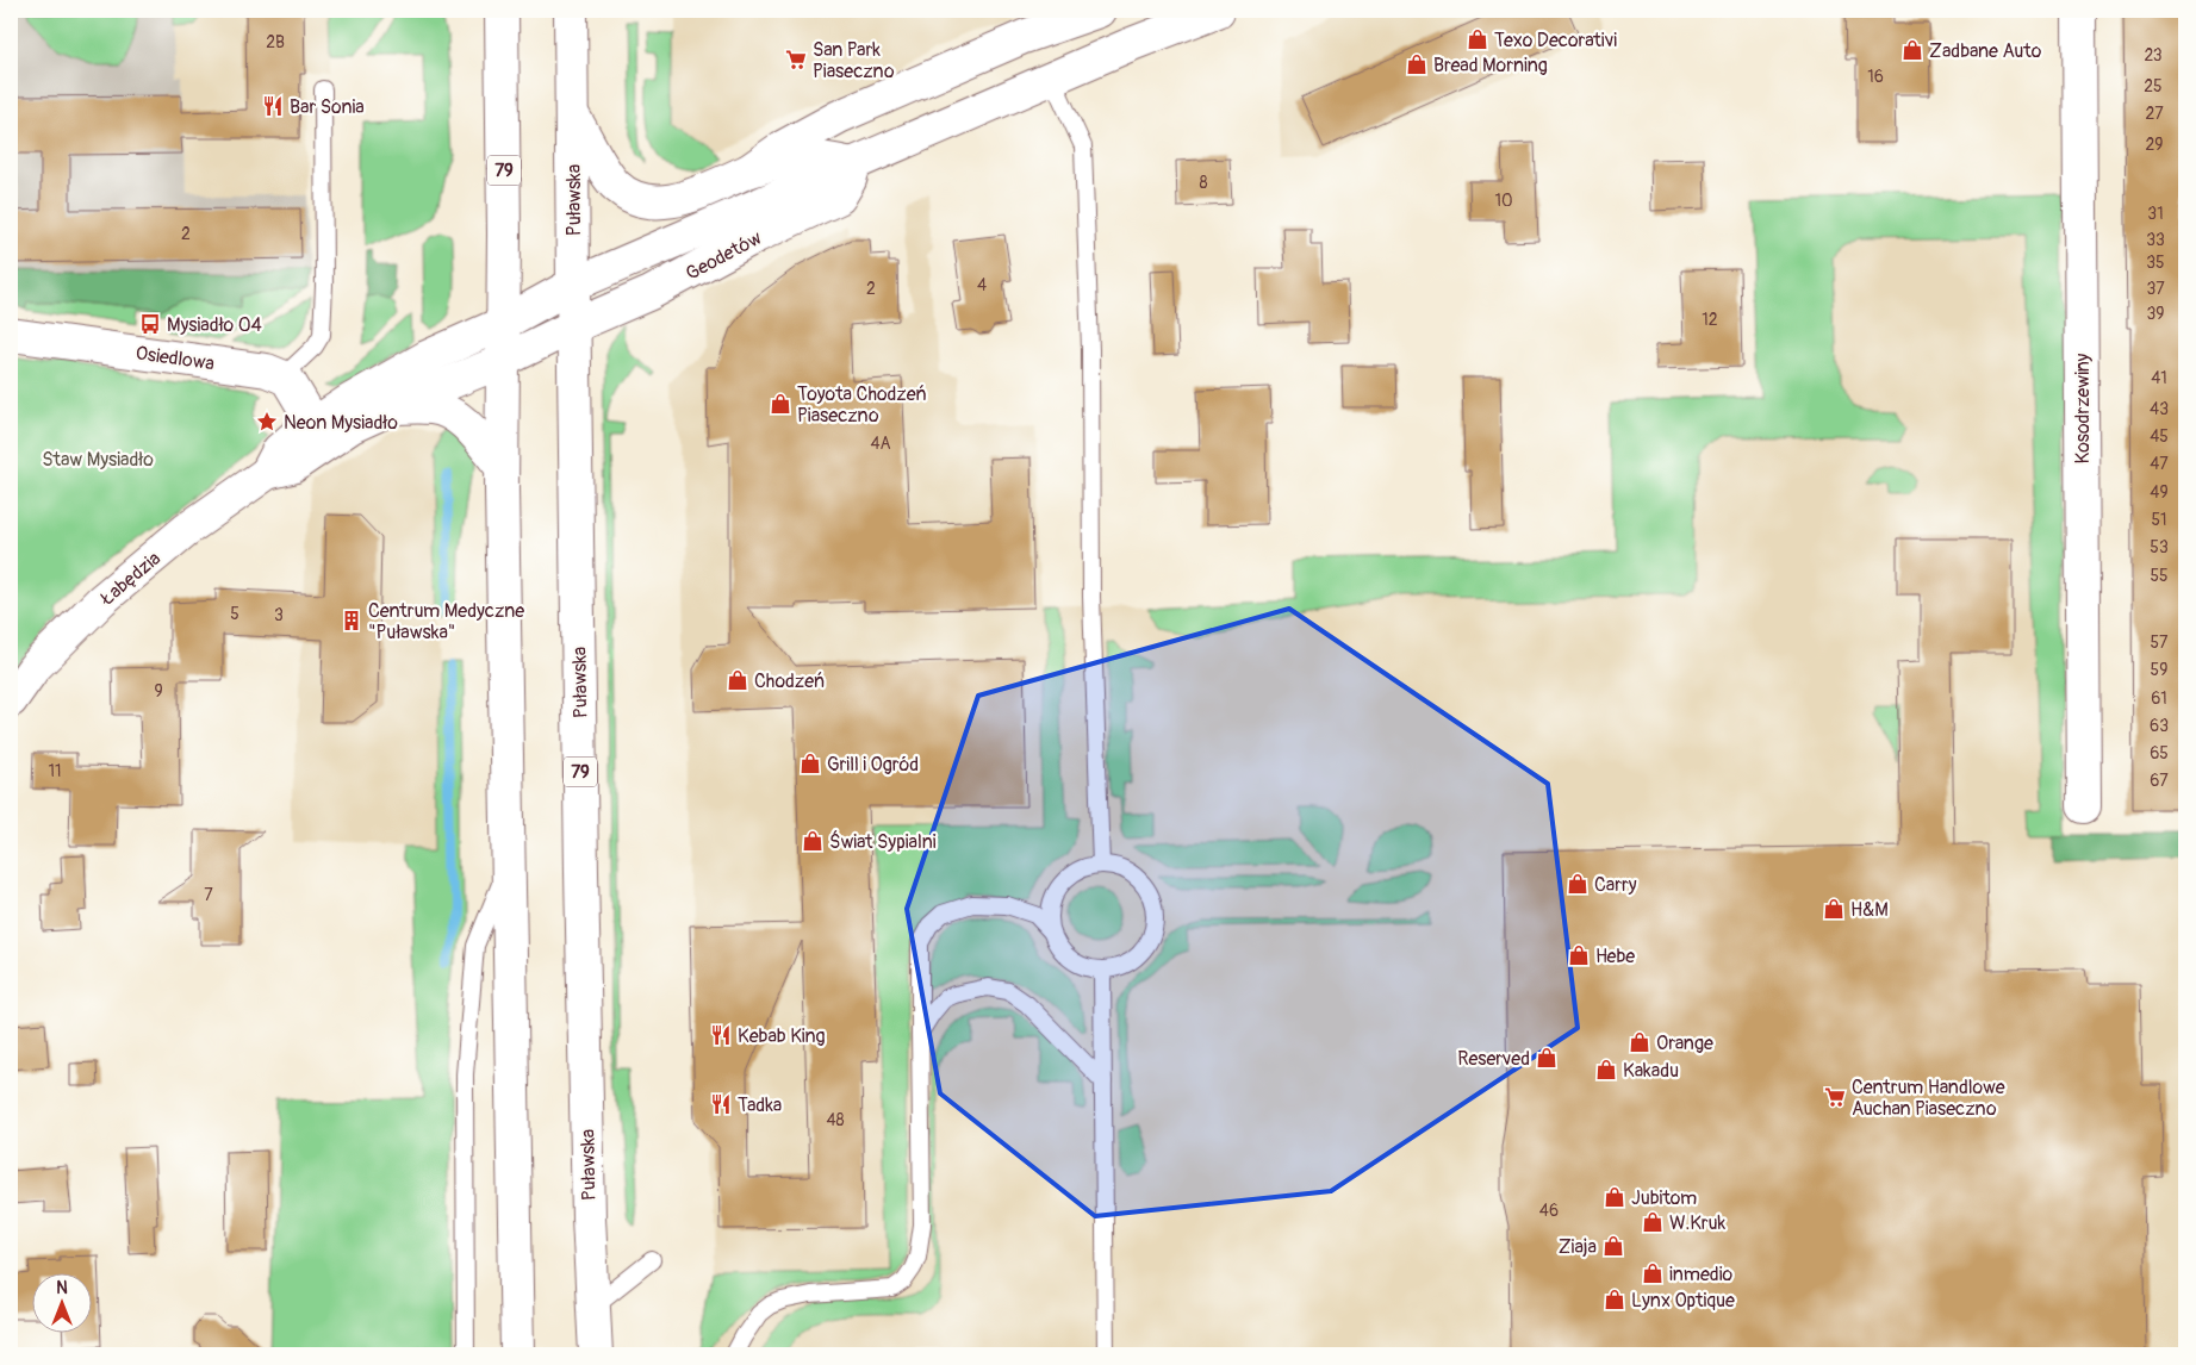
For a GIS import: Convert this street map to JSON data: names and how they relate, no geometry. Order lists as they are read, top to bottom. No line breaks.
{"streets":{"main road":["79","Puławska","Geodetów","Osiedlowa","Kosodrzewiny","Łabędzia"]},"crossings":[["79","Geodetów"],["79","Łabędzia"],["Puławska","Geodetów"],["Geodetów","Łabędzia"]],"parks":["Staw Mysiadło"],"places":{"shop":["Texo Decorativi","Zadbane Auto","Bread Morning","Toyota Chodzeń Piaseczno","Chodzeń","Grill i Ogród","Świat Sypialni","Carry","H&M","Hebe","Orange","Reserved","Kakadu","Jubitom","W.Kruk","Ziaja","inmedio","Lynx Optique"],"supermarket":["San Park Piaseczno","Centrum Handlowe Auchan Piaseczno"],"restaurant":["Bar Sonia","Kebab King","Tadka"],"bus stop":["Mysiadło 04"],"place":["Neon Mysiadło"],"building":["Centrum Medyczne \"Puławska\""]},"house_numbers":["2B","23","16","25","27","29","8","10","31","2","33","35","4","2","37","39","12","41","43","45","4A","47","49","51","53","55","5","3","57","59","9","61","63","65","11","67","7","48","46"],"north":"top"}
